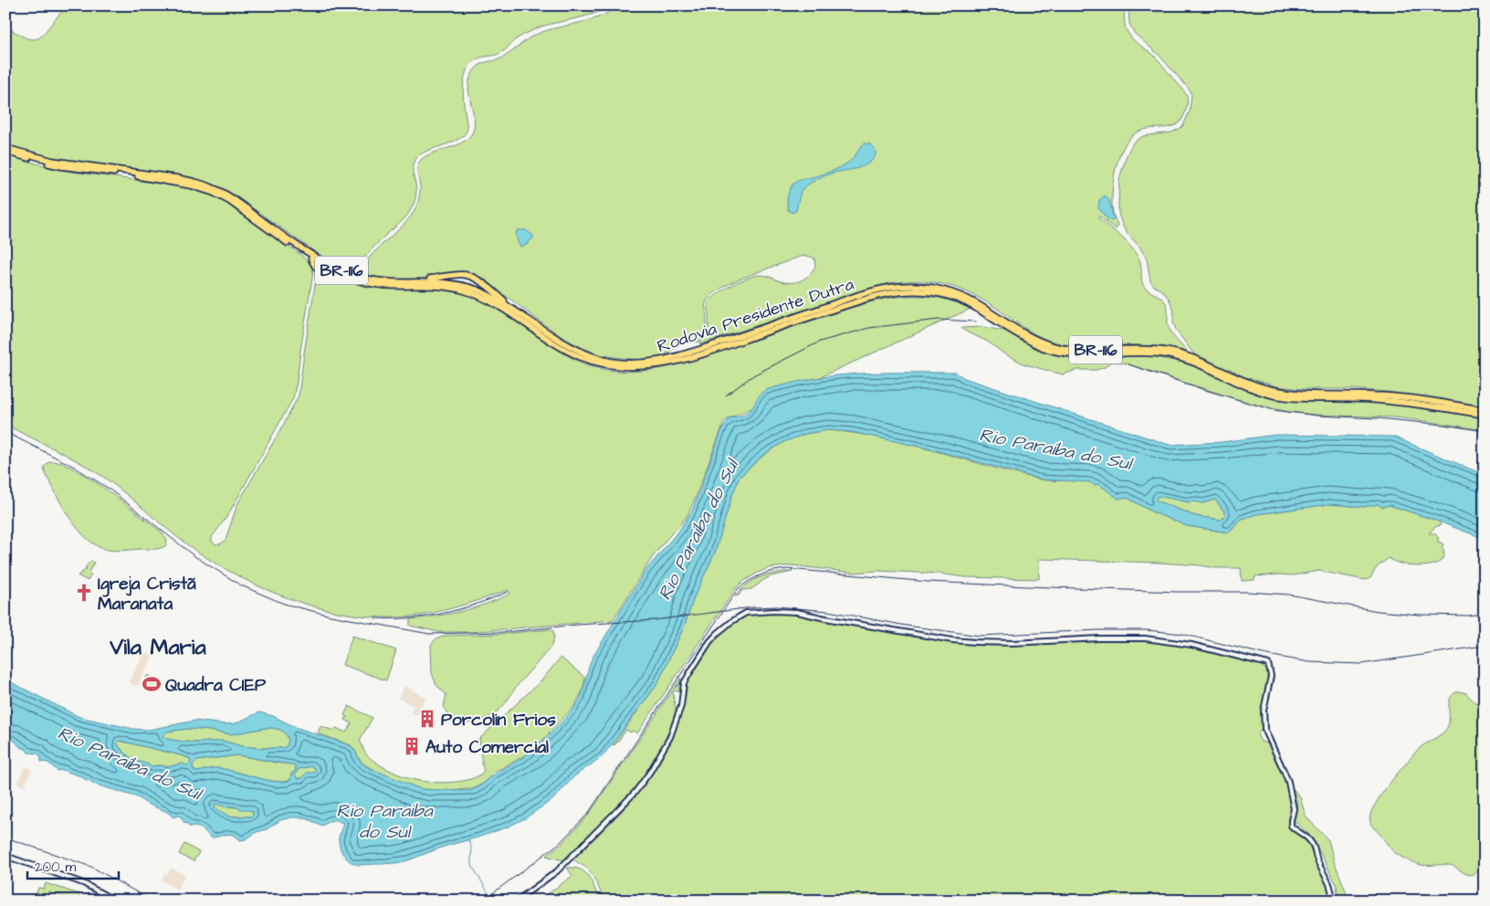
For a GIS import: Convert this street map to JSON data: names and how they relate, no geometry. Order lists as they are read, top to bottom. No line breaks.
{"streets":{"highway":["BR-116","Rodovia Presidente Dutra"]},"districts":["Vila Maria"],"water":["Rio Paraíba do Sul","Rio Paraiba do Sul"],"places":{"church":["Igreja Cristã Maranata"],"sports":["Quadra CIEP"],"building":["Porcolin Frios","Auto Comercial"]},"scale_bar":"200 m"}
